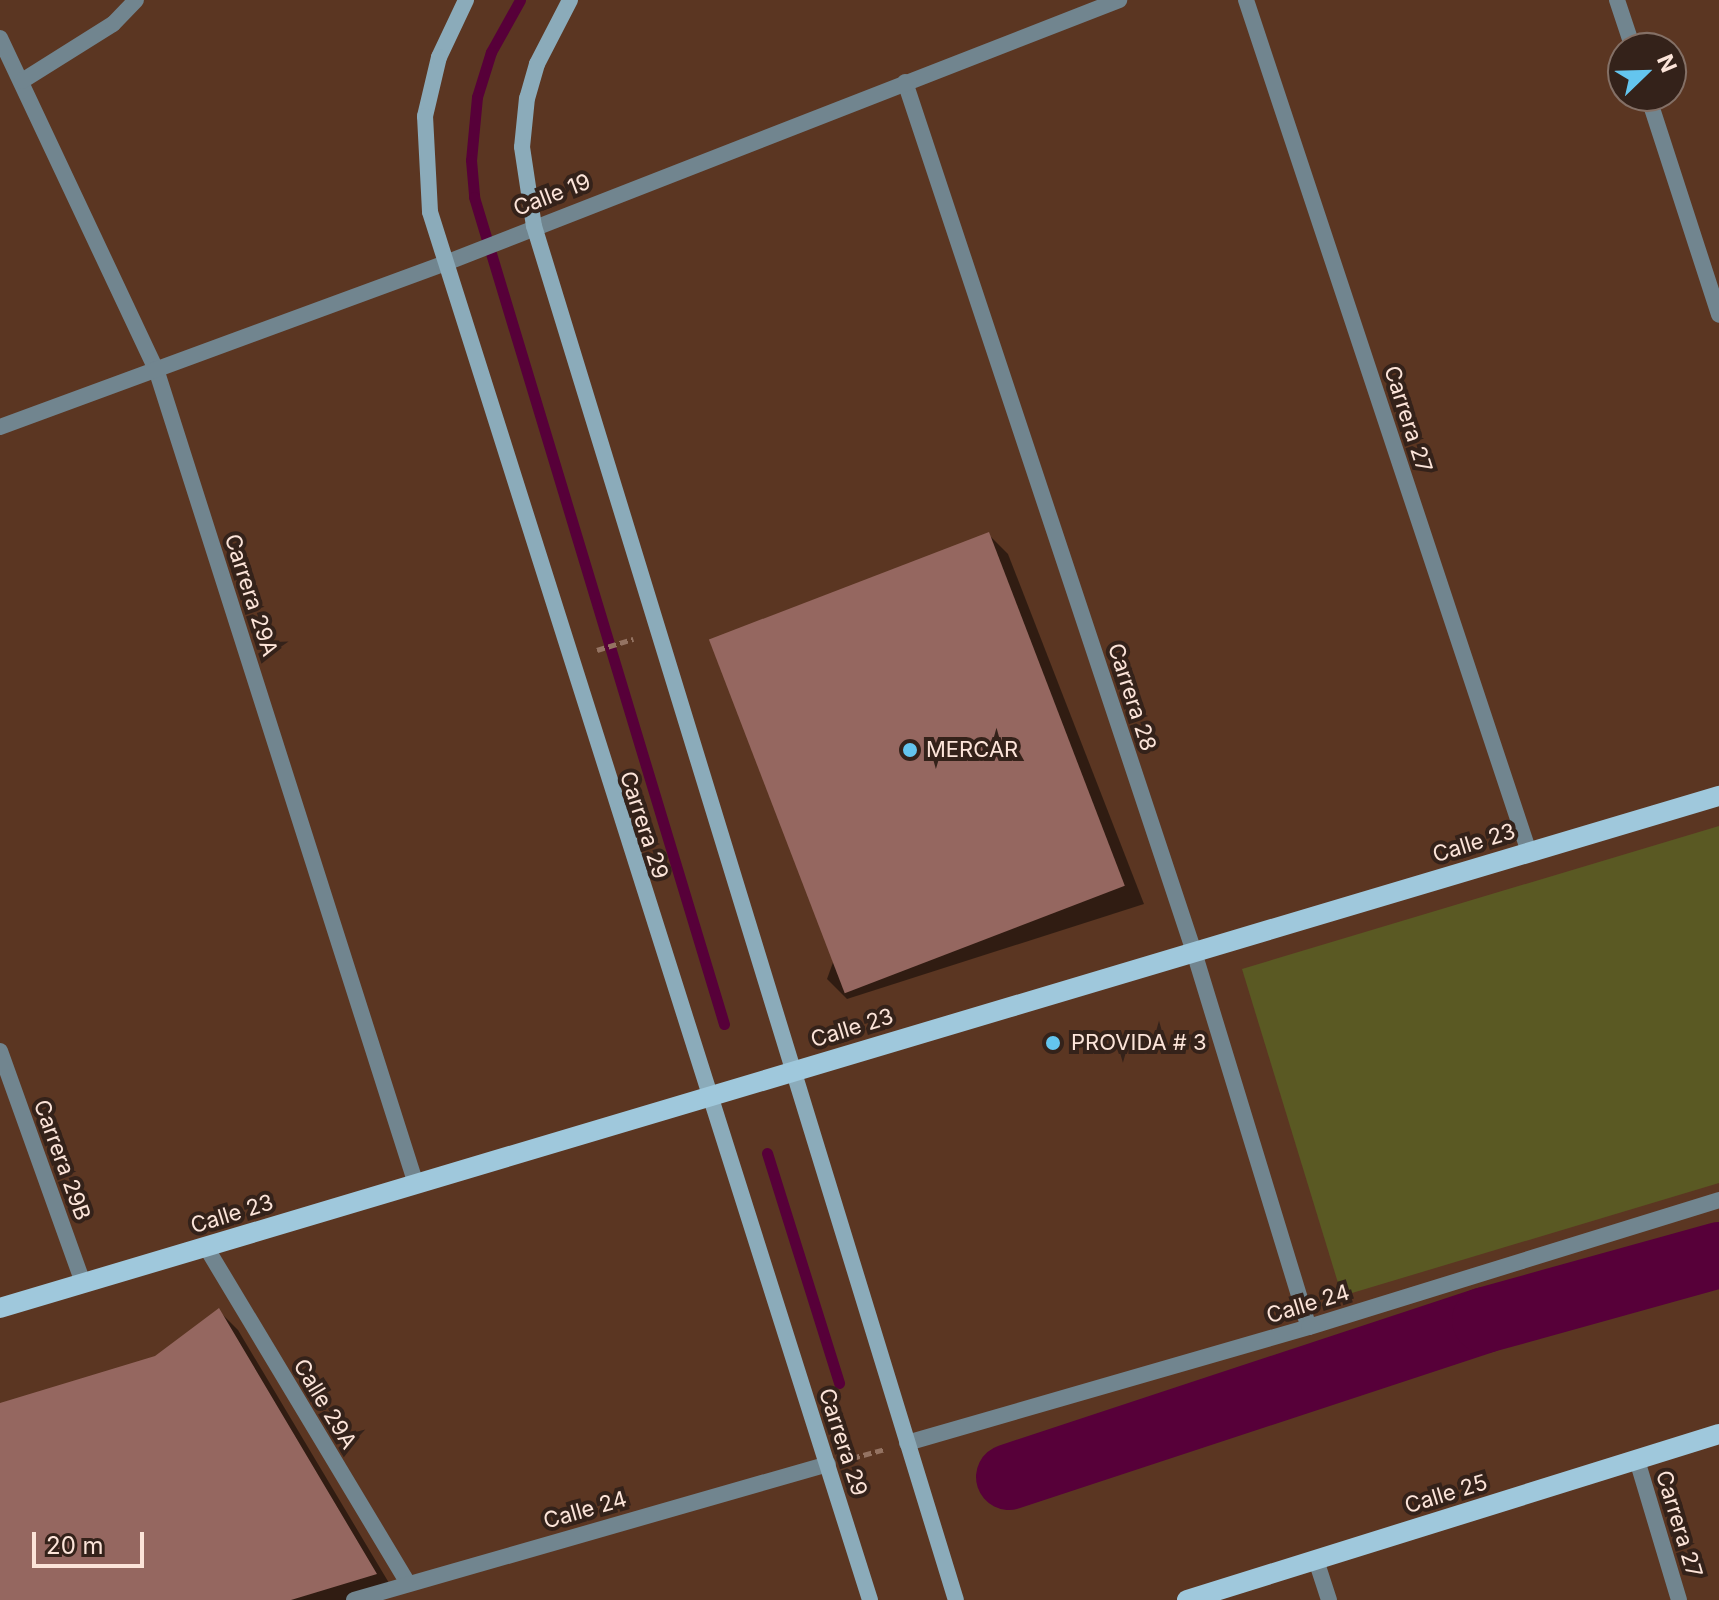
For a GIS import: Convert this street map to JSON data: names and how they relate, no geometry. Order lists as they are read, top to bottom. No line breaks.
{"streets":{"main road":["Calle 23","Calle 25"],"street":["Calle 19","Carrera 27","Carrera 29A","Carrera 28","Carrera 29","Carrera 29B","Calle 24","Calle 29A"]},"crossings":[["Calle 19","Carrera 29A"],["Calle 19","Carrera 28"],["Calle 19","Carrera 29"],["Carrera 27","Calle 23"],["Carrera 27","Calle 25"],["Carrera 29A","Calle 23"],["Carrera 28","Calle 23"],["Carrera 28","Calle 24"],["Carrera 29","Calle 23"],["Carrera 29","Calle 24"],["Calle 23","Carrera 29B"],["Calle 23","Calle 29A"],["Calle 24","Calle 29A"]],"places":["MERCAR","PROVIDA # 3"],"scale_bar":"20 m","north":"top right"}
